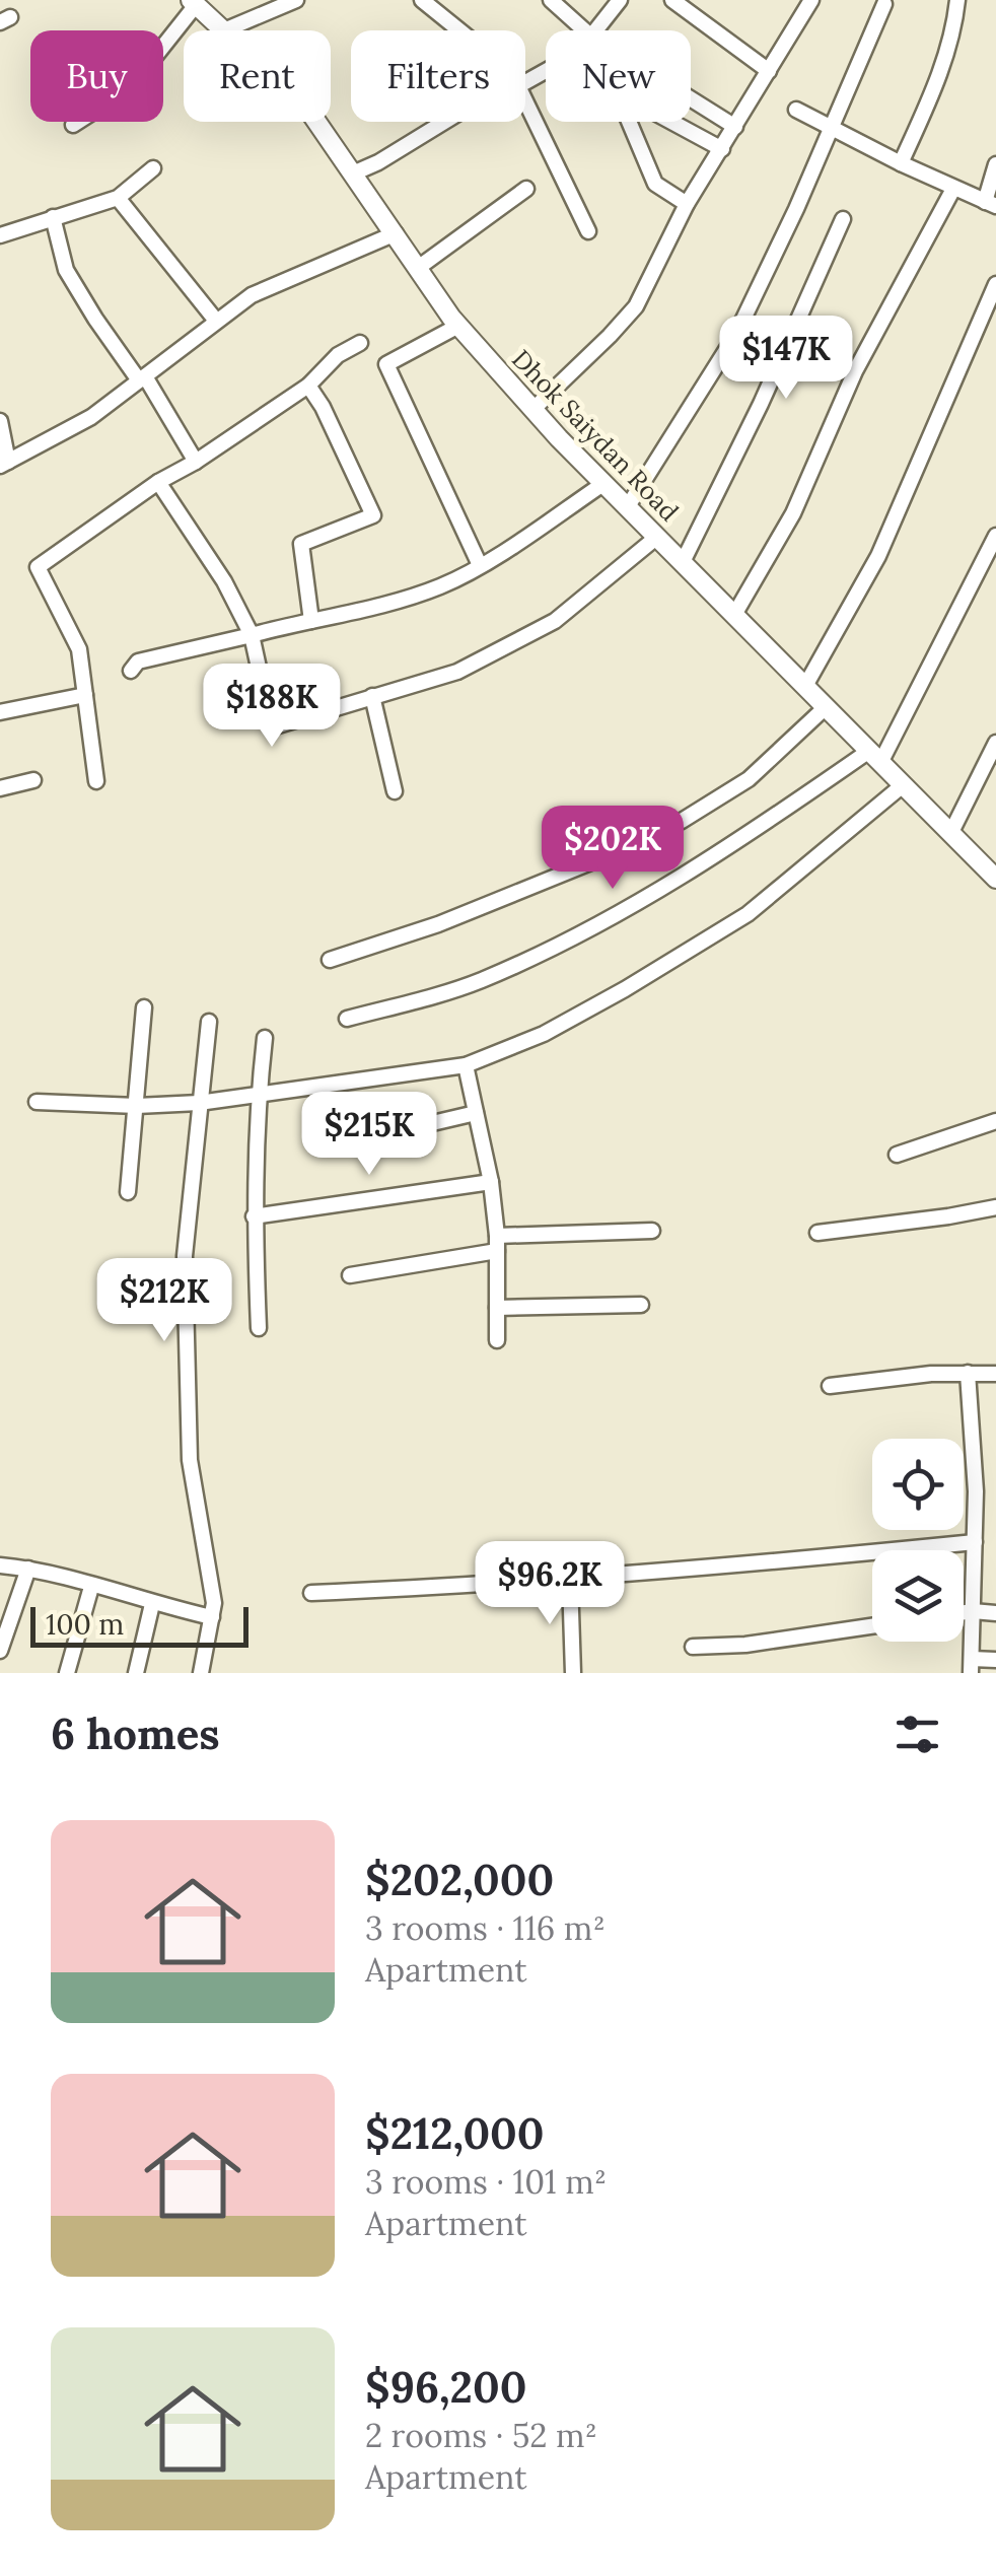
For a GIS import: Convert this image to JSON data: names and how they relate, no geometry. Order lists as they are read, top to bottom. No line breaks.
{"streets":{"main road":["Dhok Saiydan Road"]},"scale_bar":"100 m","page":{"chip":["Buy","Rent","Filters","New"],"price":["$147K","$188K","$202K","$215K","$212K","$96.2K"],"scale":"100 m","heading":"6 homes","list":[{"name":"$202,000","note":"3 rooms · 116 m² · Apartment"},{"name":"$212,000","note":"3 rooms · 101 m² · Apartment"},{"name":"$96,200","note":"2 rooms · 52 m² · Apartment"}]}}
